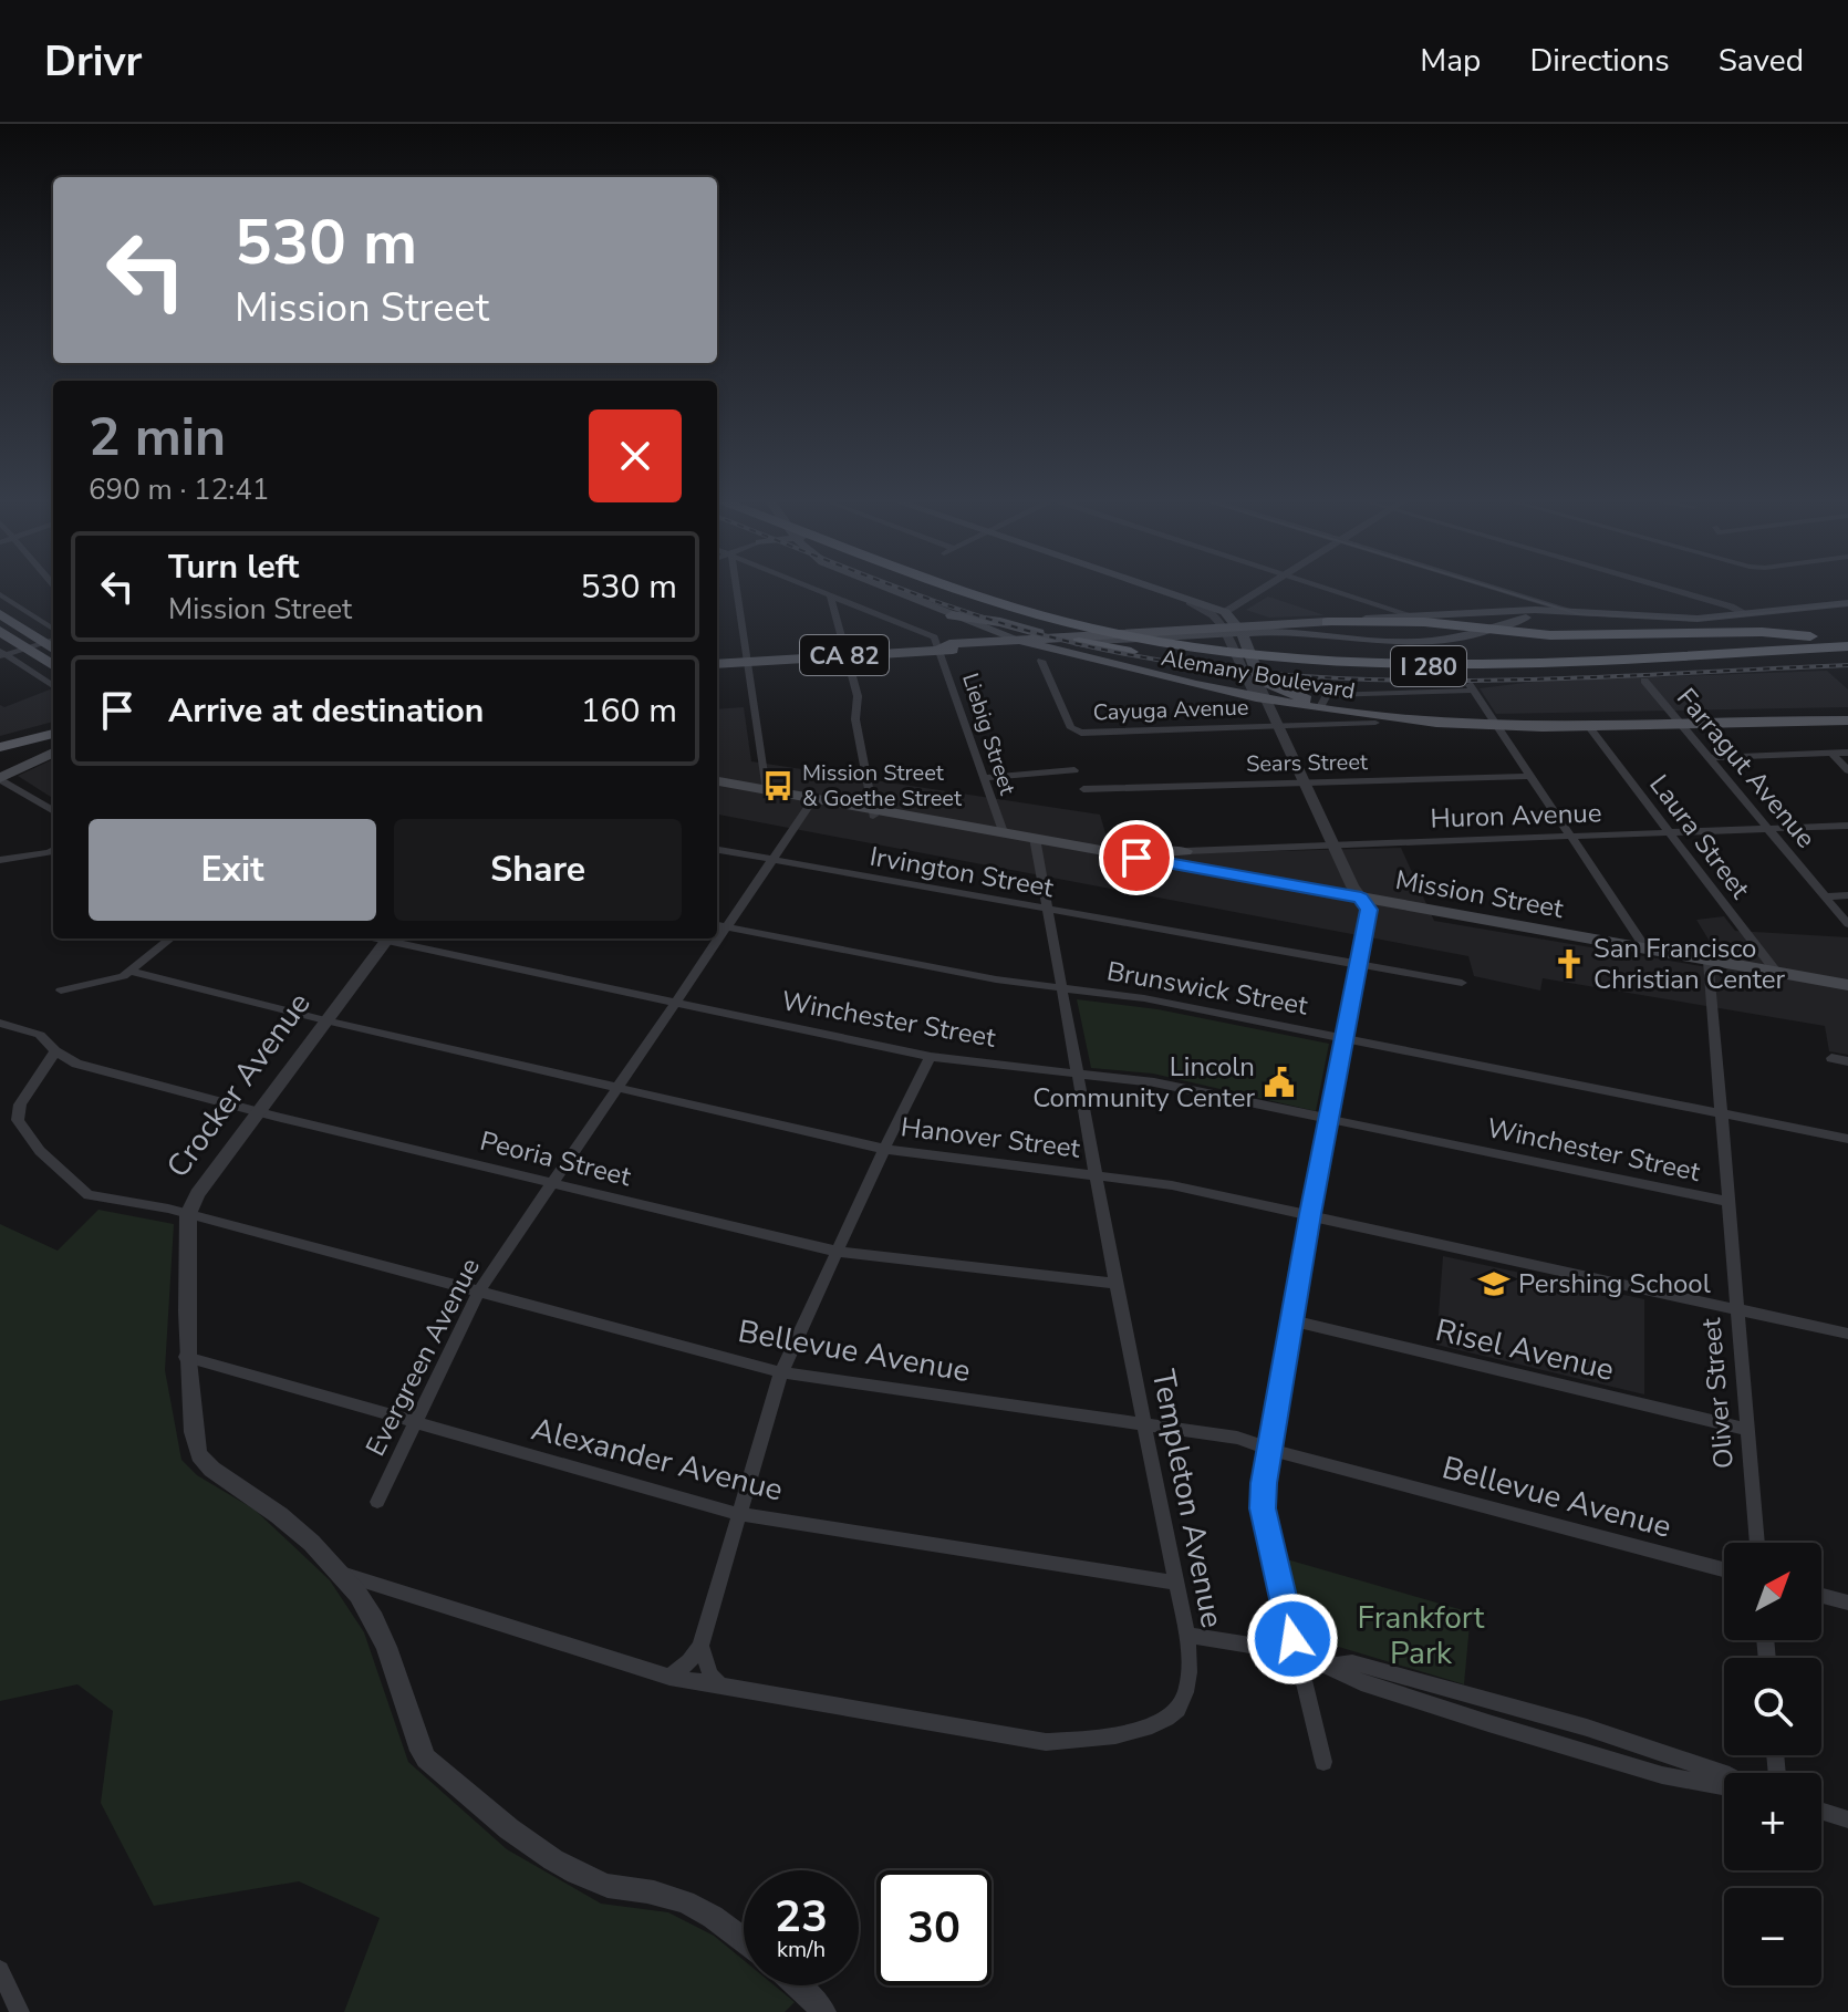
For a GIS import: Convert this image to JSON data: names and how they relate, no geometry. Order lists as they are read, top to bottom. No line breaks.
{"streets":{"highway":["I 280"],"main road":["CA 82","Alemany Boulevard","Mission Street"],"street":["Cayuga Avenue","Liebig Street","Sears Street","Farragut Avenue","Huron Avenue","Laura Street","Irvington Street","Brunswick Street","Winchester Street","Crocker Avenue","Hanover Street","Peoria Street","Risel Avenue","Bellevue Avenue","Evergreen Avenue","Oliver Street","Alexander Avenue","Templeton Avenue"]},"crossings":[["CA 82","I 280"],["CA 82","Alemany Boulevard"],["CA 82","Liebig Street"],["I 280","Alemany Boulevard"],["Alemany Boulevard","Farragut Avenue"],["Alemany Boulevard","Laura Street"],["Liebig Street","Mission Street"],["Farragut Avenue","Huron Avenue"],["Huron Avenue","Laura Street"],["Laura Street","Mission Street"],["Irvington Street","Evergreen Avenue"],["Irvington Street","Templeton Avenue"],["Mission Street","Evergreen Avenue"],["Mission Street","Oliver Street"],["Mission Street","Templeton Avenue"],["Brunswick Street","Evergreen Avenue"],["Brunswick Street","Oliver Street"],["Brunswick Street","Templeton Avenue"],["Winchester Street","Evergreen Avenue"],["Winchester Street","Oliver Street"],["Winchester Street","Templeton Avenue"],["Crocker Avenue","Hanover Street"],["Crocker Avenue","Peoria Street"],["Crocker Avenue","Bellevue Avenue"],["Crocker Avenue","Alexander Avenue"],["Crocker Avenue","Templeton Avenue"],["Hanover Street","Evergreen Avenue"],["Hanover Street","Oliver Street"],["Hanover Street","Templeton Avenue"],["Peoria Street","Bellevue Avenue"],["Peoria Street","Evergreen Avenue"],["Peoria Street","Templeton Avenue"],["Risel Avenue","Oliver Street"],["Bellevue Avenue","Evergreen Avenue"],["Bellevue Avenue","Templeton Avenue"],["Evergreen Avenue","Alexander Avenue"],["Alexander Avenue","Templeton Avenue"]],"parks":["Frankfort Park"],"places":{"bus stop":["Mission Street & Goethe Street"],"church":["San Francisco Christian Center"],"public building":["Lincoln Community Center"],"school or university":["Pershing School"]},"north":"top right","page":{"header":"Drivr","nav":["Map","Directions","Saved"],"turn":["530 m","Mission Street"],"heading":["2 min","690 m · 12:41"],"list":[{"name":"Turn left","note":"Mission Street","value":"530 m"},{"name":"Arrive at destination","value":"160 m"}],"buttons":["Exit","Share"],"map_buttons":["+","−"],"speed":"23 km/h","limit":"30"}}
